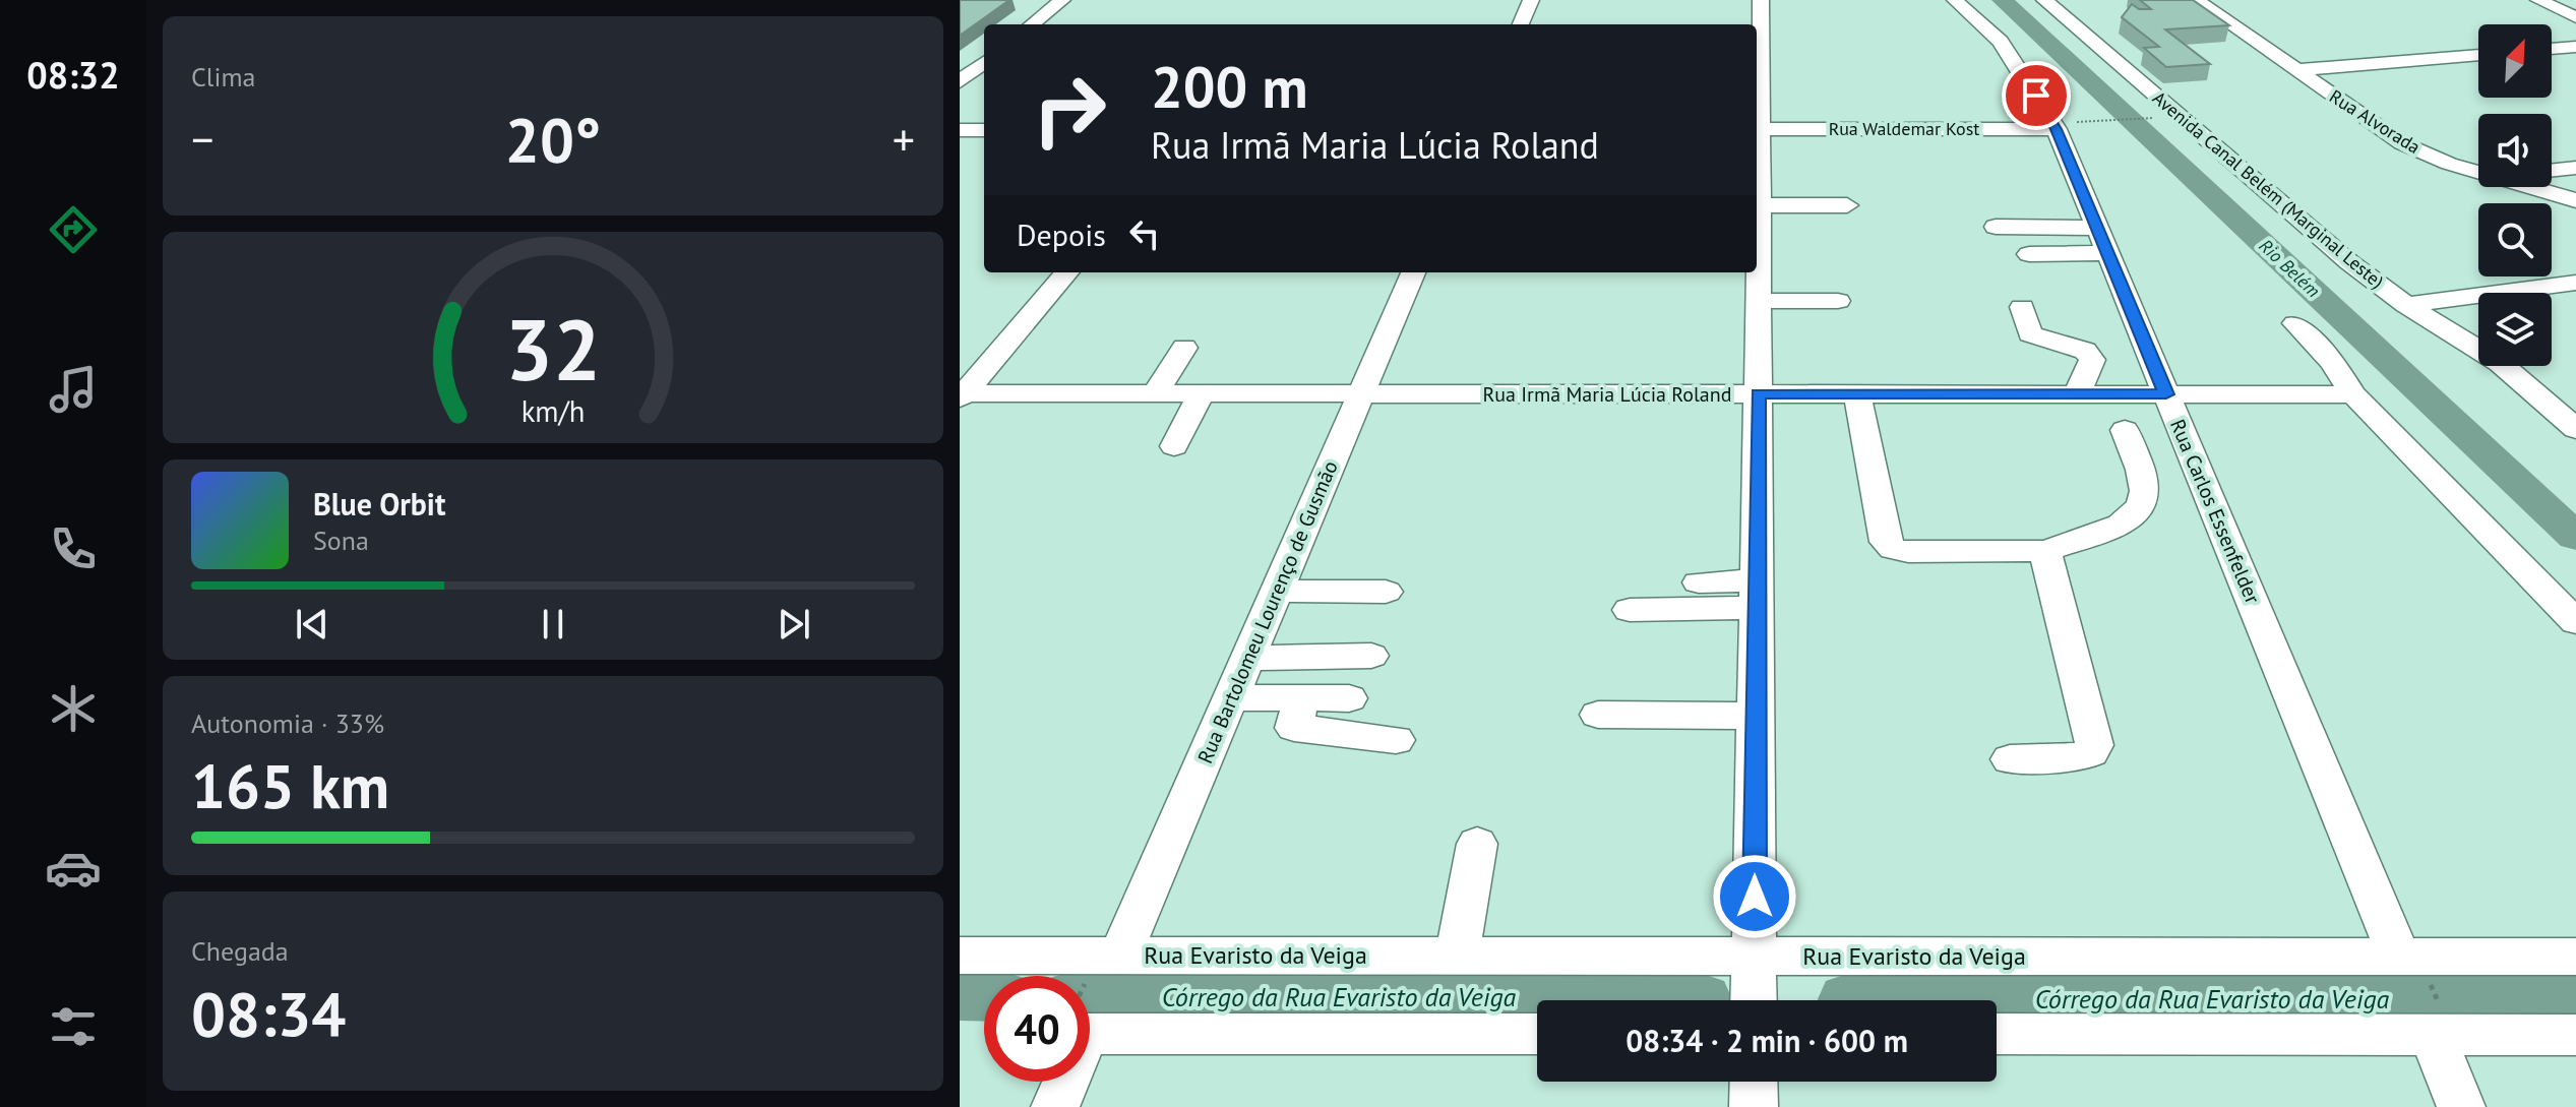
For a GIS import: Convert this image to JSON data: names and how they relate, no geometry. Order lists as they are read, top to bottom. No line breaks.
{"streets":{"street":["Rua Alvorada","Rua Waldemar Kost","Avenida Canal Belém (Marginal Leste)","Rua Irmã Maria Lúcia Roland","Rua Carlos Essenfelder","Rua Bartolomeu Lourenço de Gusmão","Rua Evaristo da Veiga"]},"crossings":[["Rua Waldemar Kost","Rua Carlos Essenfelder"],["Rua Irmã Maria Lúcia Roland","Rua Carlos Essenfelder"],["Rua Irmã Maria Lúcia Roland","Rua Bartolomeu Lourenço de Gusmão"],["Rua Carlos Essenfelder","Rua Evaristo da Veiga"],["Rua Bartolomeu Lourenço de Gusmão","Rua Evaristo da Veiga"]],"water":["Rio Belém","Córrego da Rua Evaristo da Veiga"],"north":"top right","page":{"tabs":"08:32","tile":["Clima",["Autonomia · 33%","165 km"],["Chegada","08:34"]],"turn":["200 m","Rua Irmã Maria Lúcia Roland"],"heat":["−","20°","+"],"then":"Depois","song":["Blue Orbit","Sona"],"limit":"40","trip":"08:34 · 2 min · 600 m","gauge":["32","km/h"]}}
